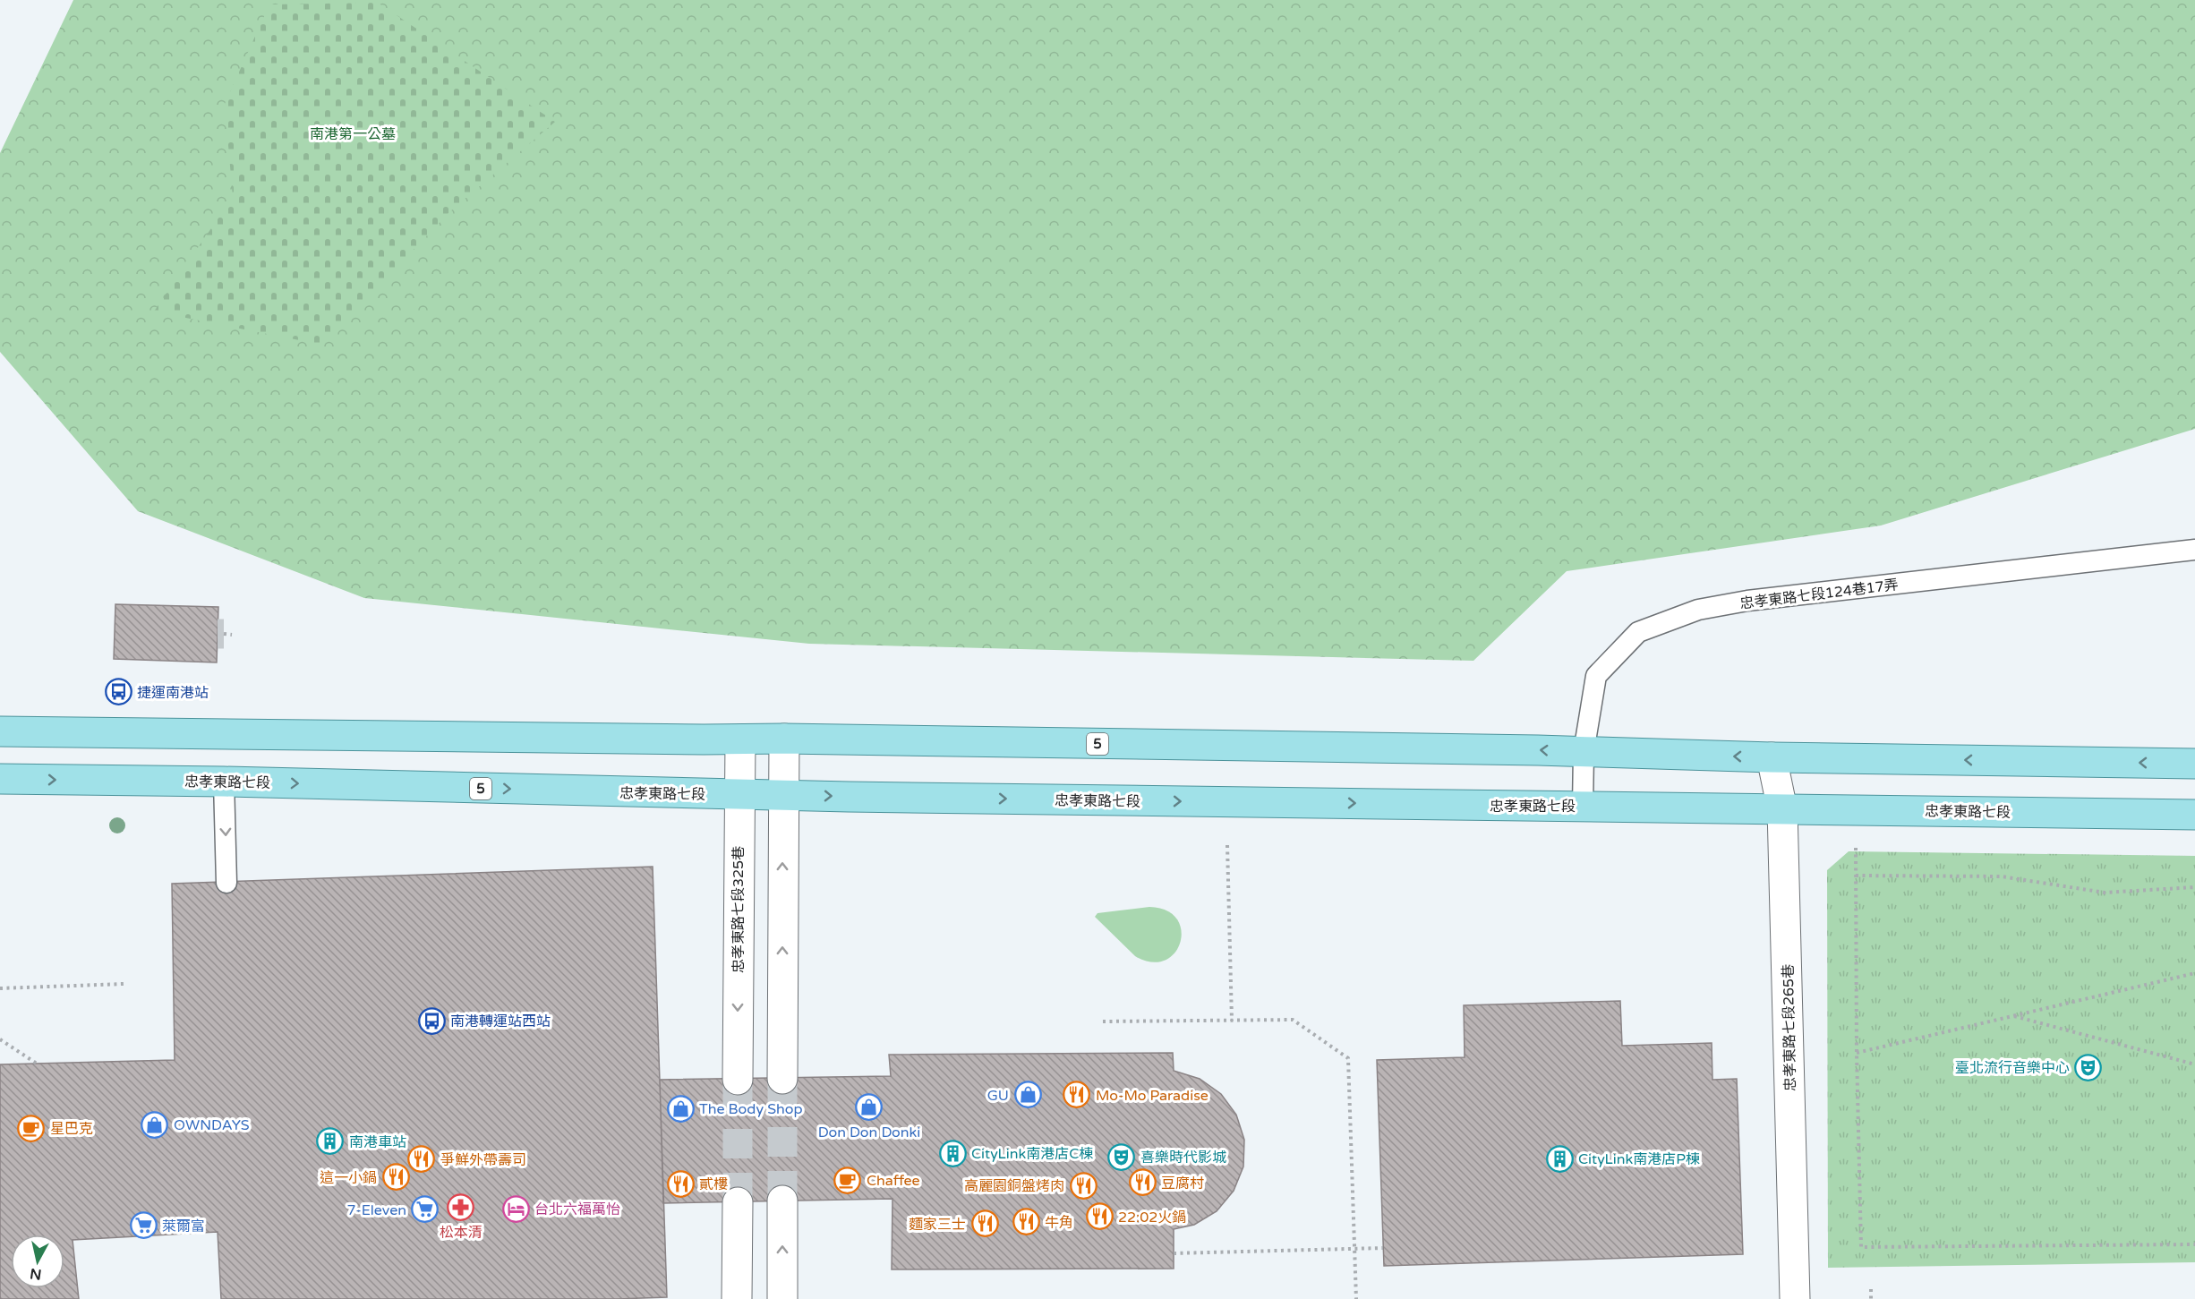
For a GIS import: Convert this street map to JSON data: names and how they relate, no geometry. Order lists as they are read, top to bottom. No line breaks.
{"streets":{"main road":["5","忠孝東路七段"],"street":["忠孝東路七段325巷","忠孝東路七段265巷"],"lane":["忠孝東路七段124巷17弄"]},"crossings":[["忠孝東路七段124巷17弄","5"],["忠孝東路七段124巷17弄","忠孝東路七段"],["5","忠孝東路七段325巷"],["5","忠孝東路七段265巷"],["忠孝東路七段","忠孝東路七段325巷"],["忠孝東路七段","忠孝東路七段265巷"]],"parks":["南港第一公墓"],"places":{"bus stop":["捷運南港站","南港轉運站西站"],"theatre":["臺北流行音樂中心","喜樂時代影城"],"shop":["GU","Don Don Donki","The Body Shop","OWNDAYS"],"restaurant":["Mo-Mo Paradise","爭鮮外帶壽司","這一小鍋","豆腐村","貳樓","高麗園銅盤烤肉","22:02火鍋","牛角","麵家三士"],"cafe":["星巴克","Chaffee"],"building":["南港車站","CityLink南港店C棟","CityLink南港店P棟"],"pharmacy":["松本清"],"hotel":["台北六福萬怡"],"supermarket":["7-Eleven","萊爾富"]},"north":"bottom"}
